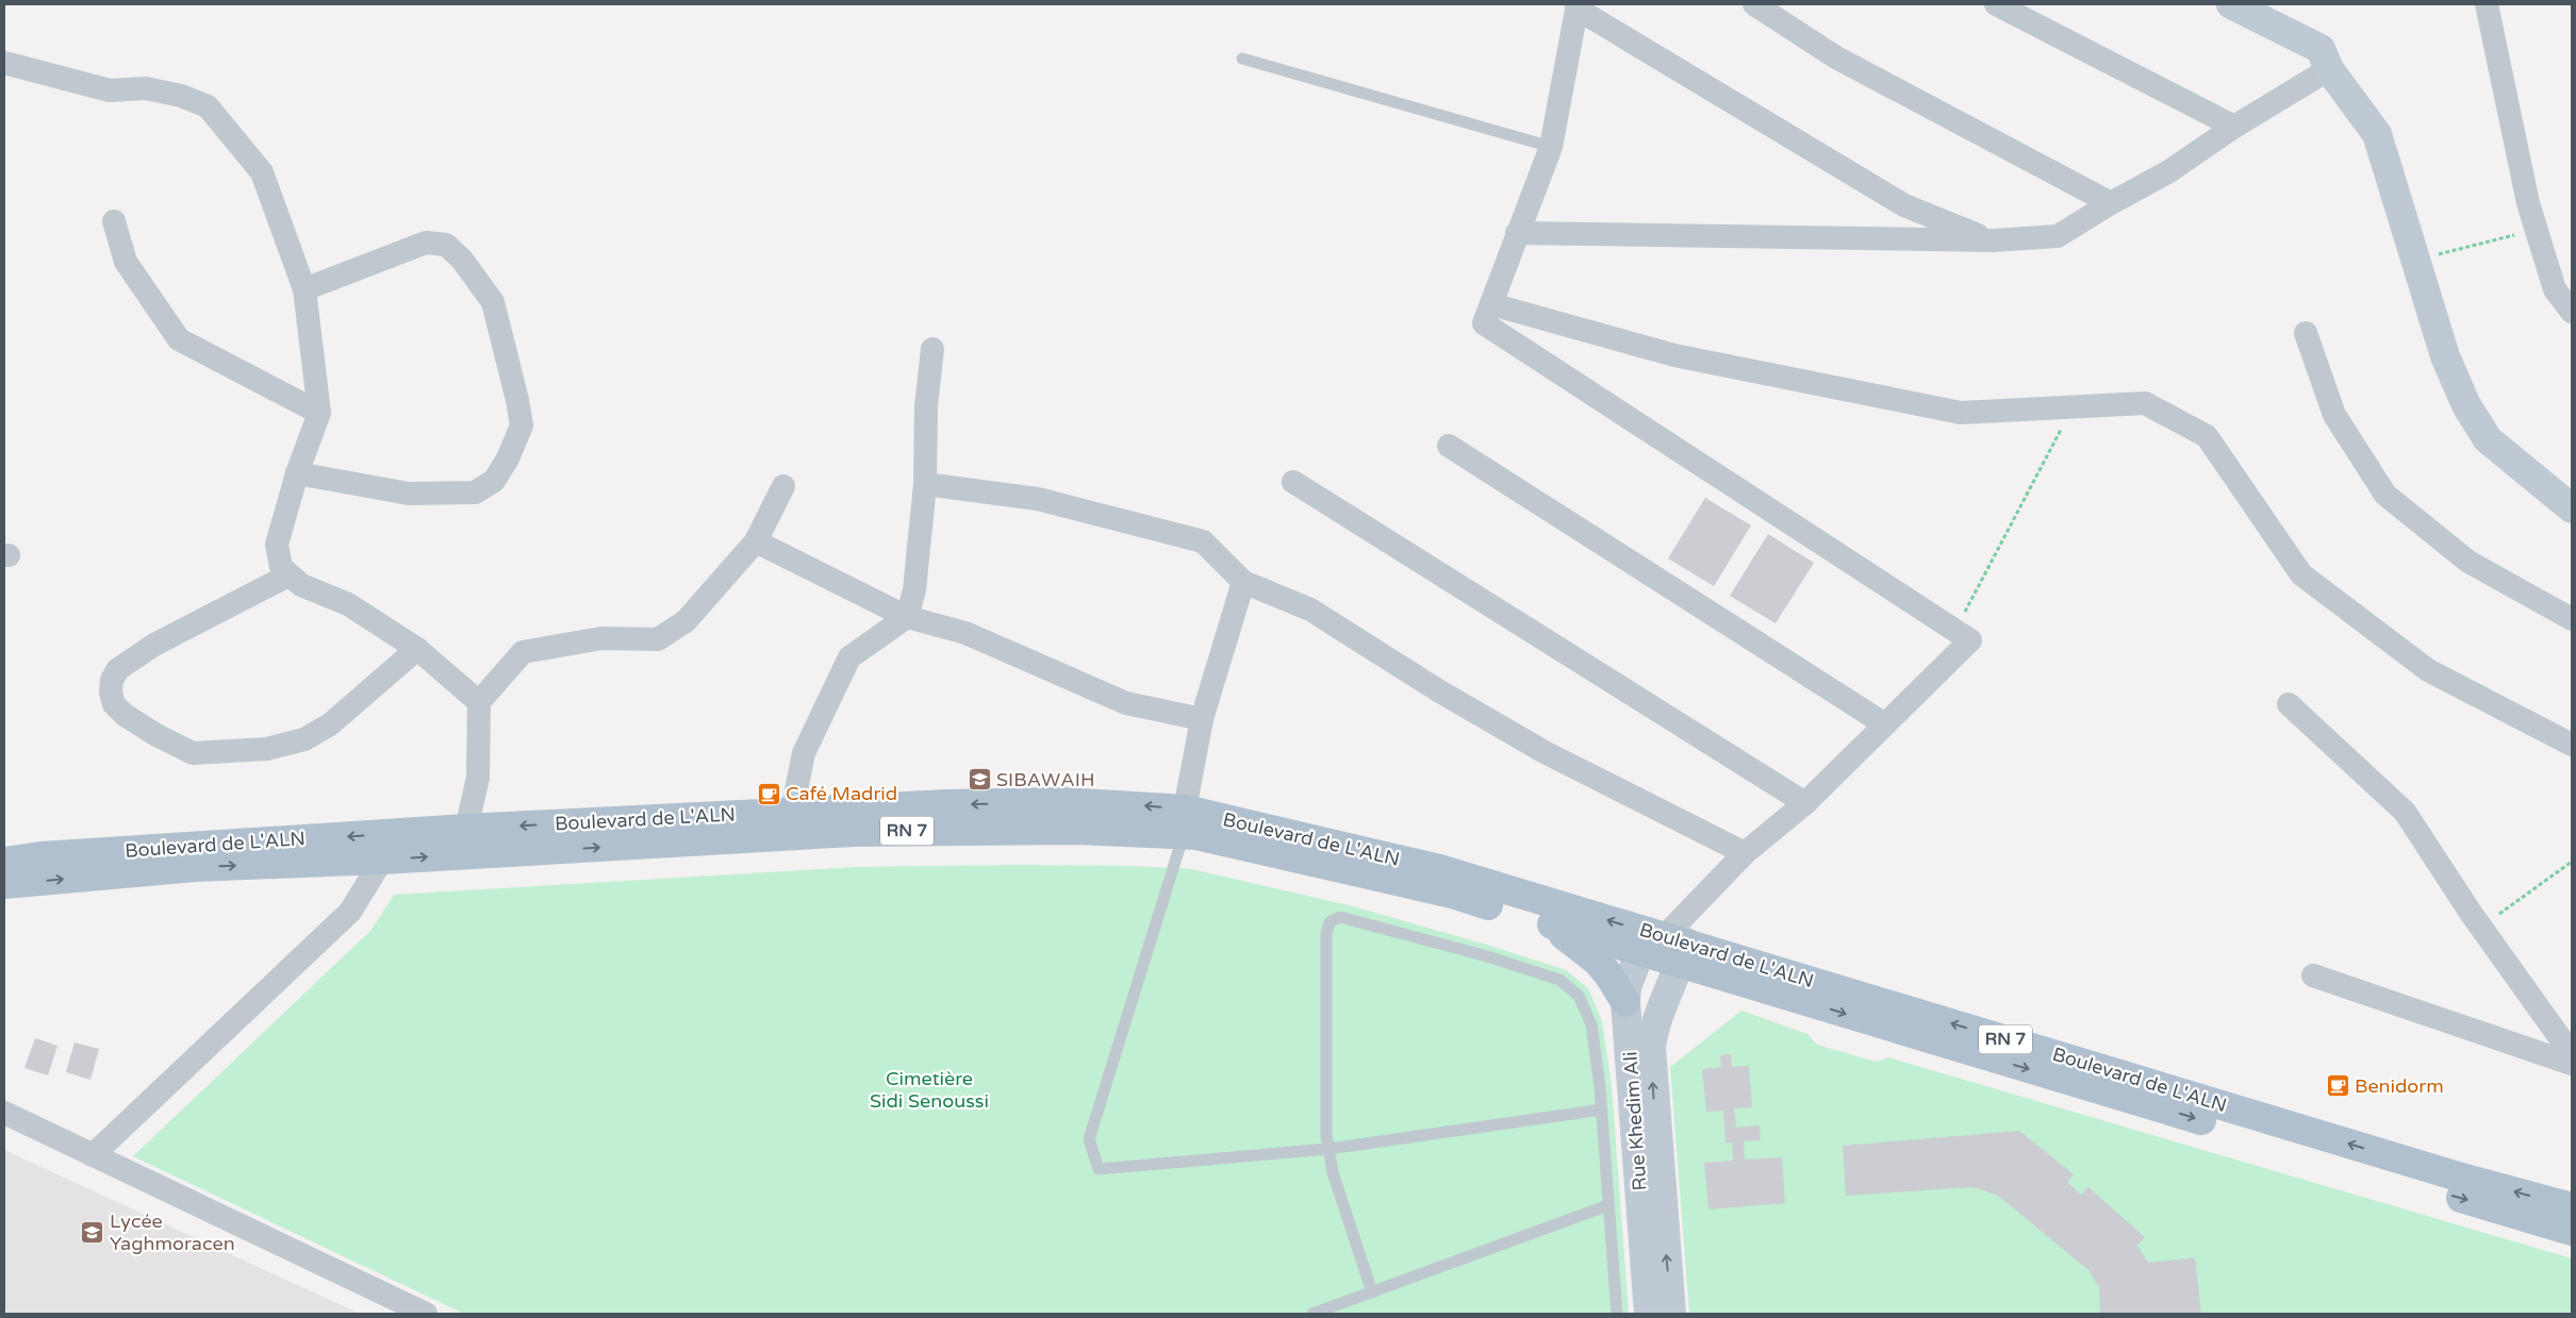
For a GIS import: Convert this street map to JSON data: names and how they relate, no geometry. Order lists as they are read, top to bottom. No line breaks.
{"streets":{"main road":["Boulevard de L'ALN","RN 7","Rue Khedim Ali"]},"crossings":[["Boulevard de L'ALN","Rue Khedim Ali"]],"parks":["Cimetière Sidi Senoussi"],"places":{"school or university":["SIBAWAIH","Lycée Yaghmoracen"],"cafe":["Café Madrid","Benidorm"]}}
